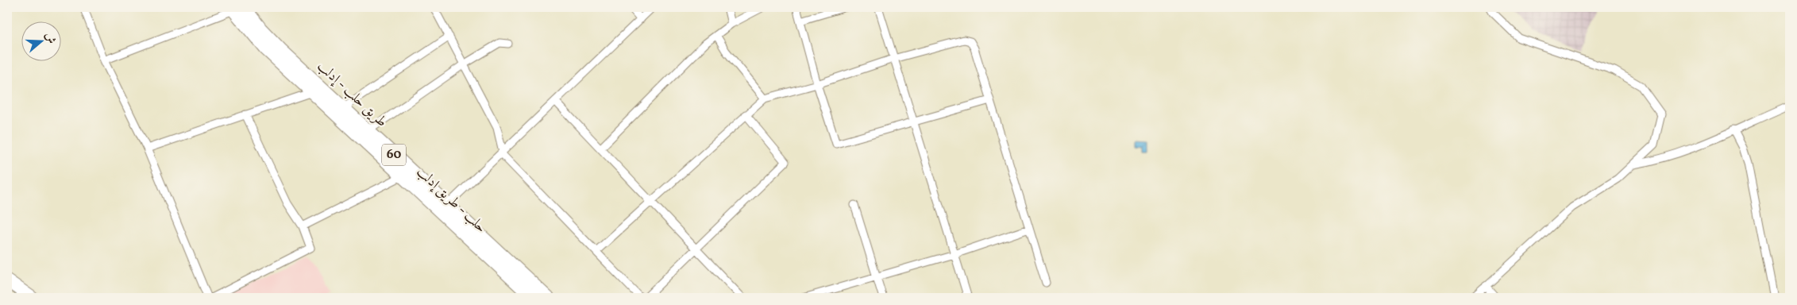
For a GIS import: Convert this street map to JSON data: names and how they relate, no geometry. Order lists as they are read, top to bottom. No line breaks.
{"streets":{"highway":["طريق حلب - إدلب","60","حلب - طريق إدلب"]},"crossings":[["طريق حلب - إدلب","حلب - طريق إدلب"]],"north":"right"}
